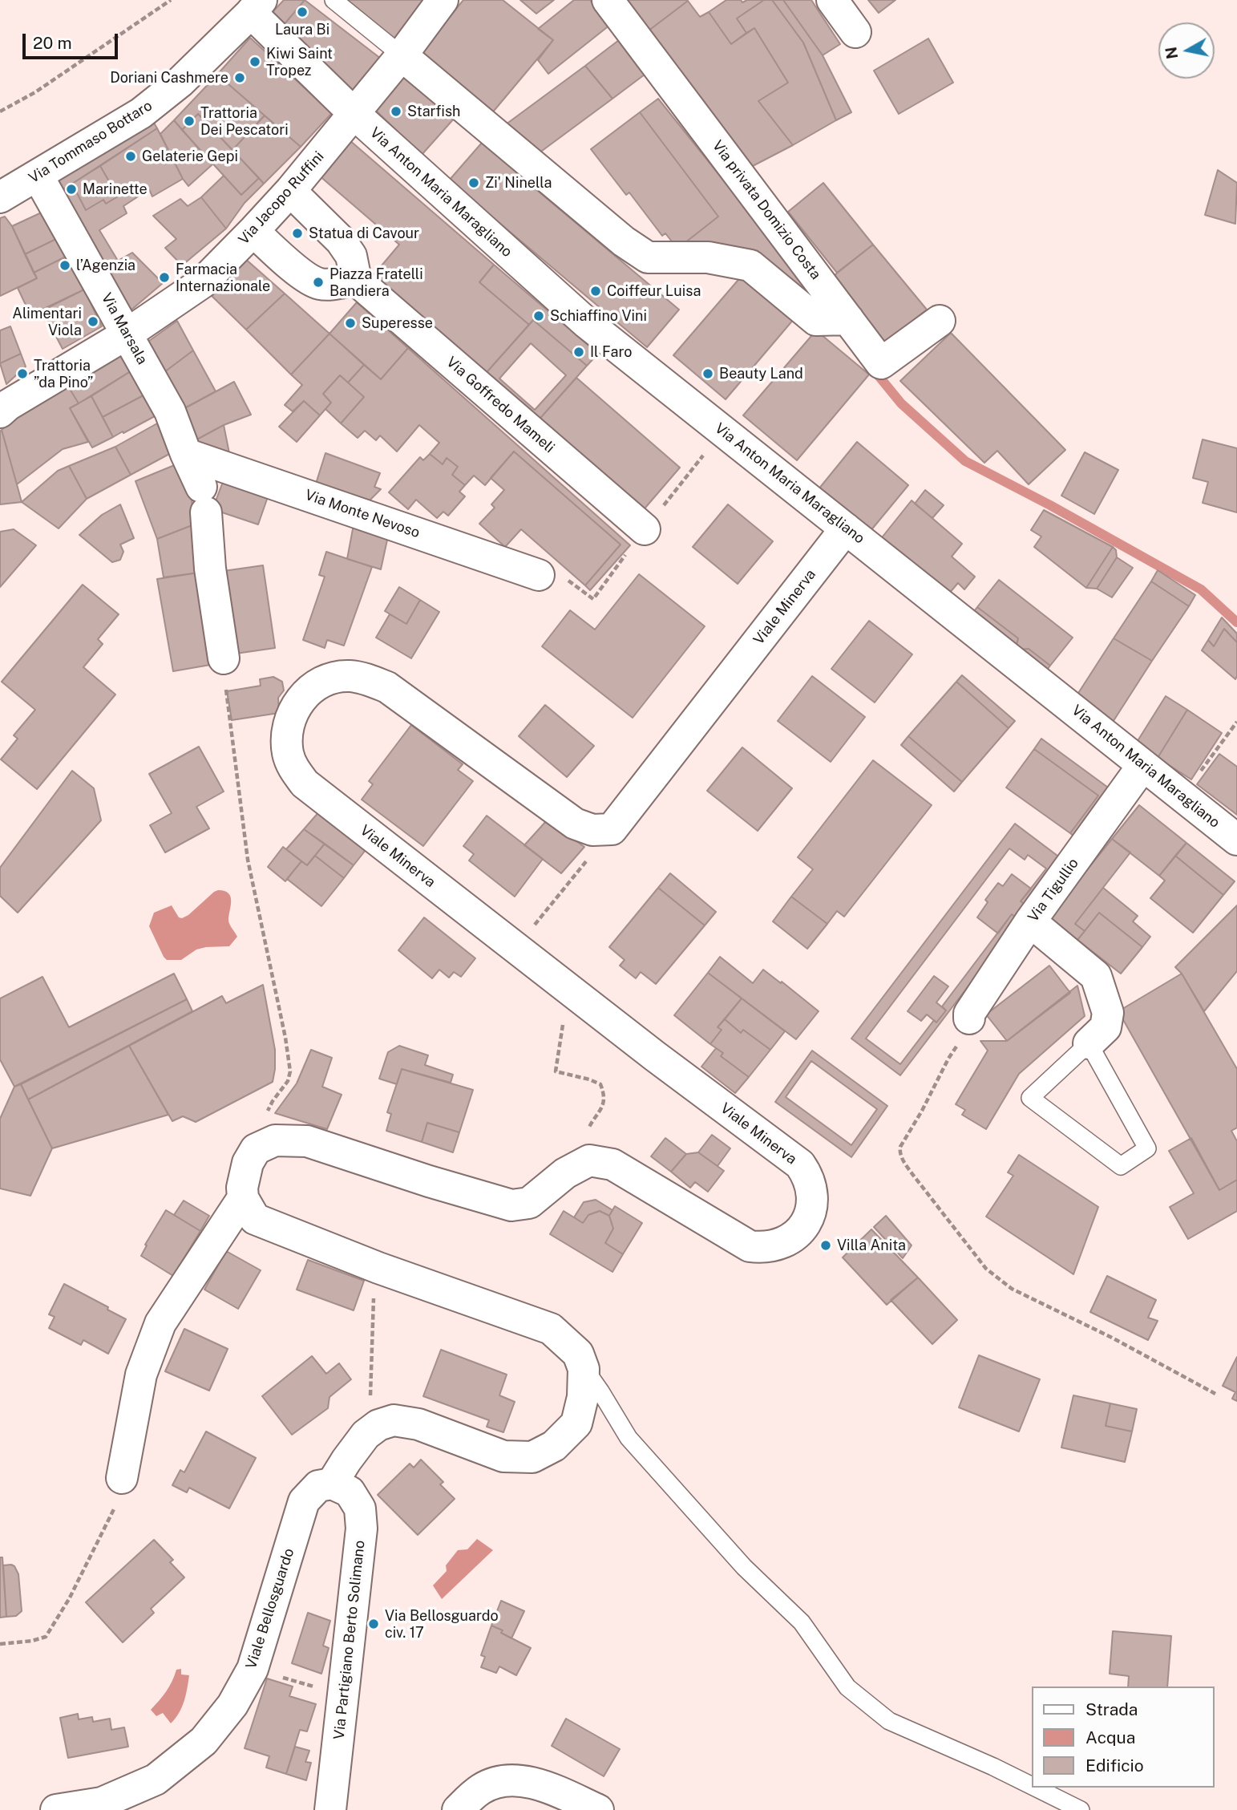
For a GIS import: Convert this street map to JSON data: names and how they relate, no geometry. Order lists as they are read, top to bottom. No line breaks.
{"streets":{"street":["Via Tommaso Bottaro","Via Anton Maria Maragliano","Via Jacopo Ruffini","Via privata Domizio Costa","Via Marsala","Via Goffredo Mameli","Via Monte Nevoso","Viale Minerva","Via Tigullio","Viale Bellosguardo","Via Partigiano Berto Solimano"]},"crossings":[["Via Tommaso Bottaro","Via Anton Maria Maragliano"],["Via Tommaso Bottaro","Via Marsala"],["Via Anton Maria Maragliano","Via Jacopo Ruffini"],["Via Anton Maria Maragliano","Viale Minerva"],["Via Anton Maria Maragliano","Via Tigullio"],["Via Jacopo Ruffini","Via Marsala"],["Via Marsala","Via Monte Nevoso"],["Viale Bellosguardo","Via Partigiano Berto Solimano"]],"places":["Laura Bi","Kiwi Saint Tropez","Doriani Cashmere","Starfish","Trattoria Dei Pescatori","Gelaterie Gepi","Zi' Ninella","Marinette","Statua di Cavour","l’Agenzia","Farmacia Internazionale","Piazza Fratelli Bandiera","Coiffeur Luisa","Schiaffino Vini","Alimentari Viola","Superesse","Il Faro","Trattoria ”da Pino”","Beauty Land","Villa Anita","Via Bellosguardo civ. 17"],"legend":["Strada","Acqua","Edificio"],"scale_bar":"20 m","north":"left"}
